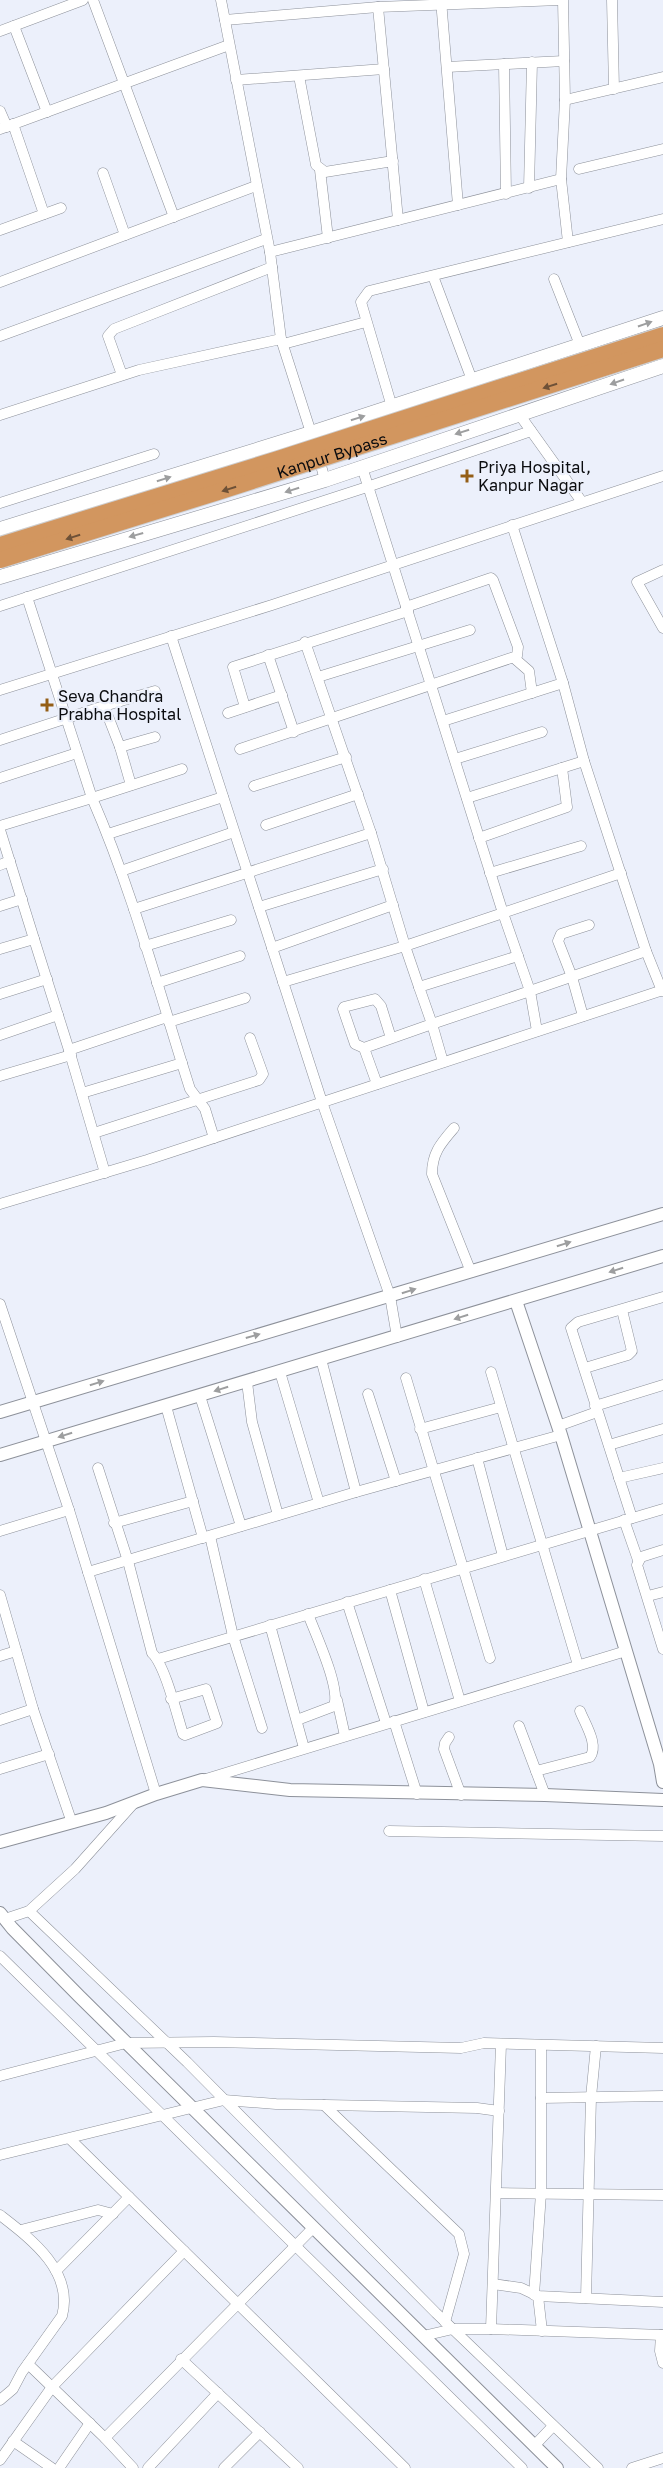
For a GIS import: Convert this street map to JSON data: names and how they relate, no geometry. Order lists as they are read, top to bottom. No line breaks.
{"streets":{"highway":["Kanpur Bypass"]},"places":{"health":["Priya Hospital, Kanpur Nagar","Seva Chandra Prabha Hospital"]}}
